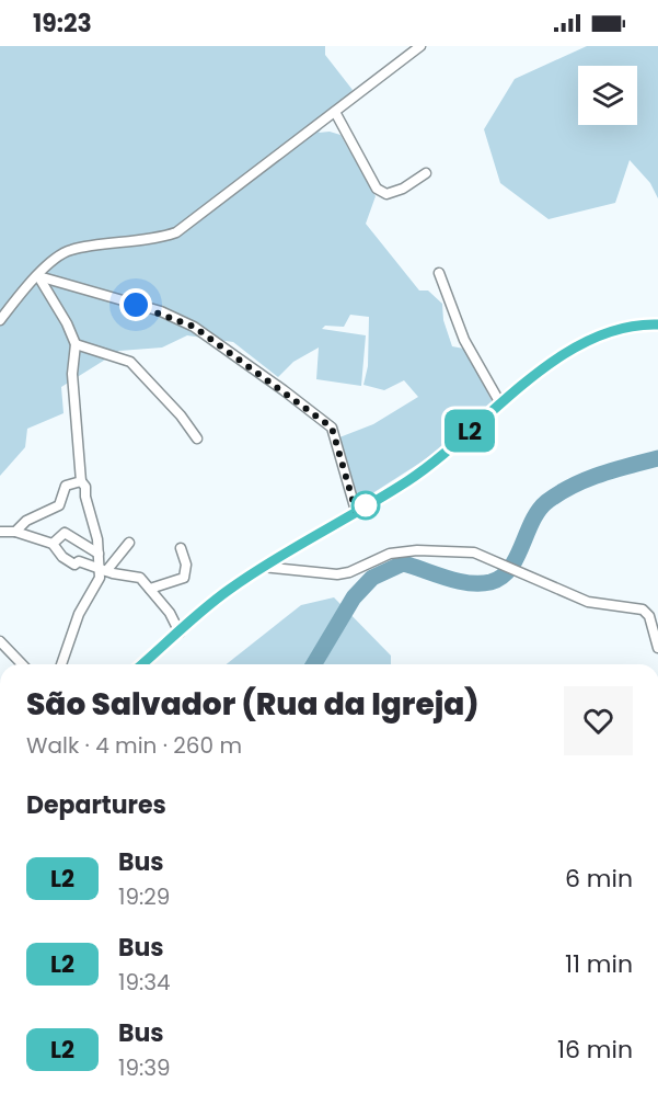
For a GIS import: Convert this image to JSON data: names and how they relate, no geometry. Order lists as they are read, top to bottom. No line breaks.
{"lines":["bus line L2"],"page":{"status":"19:23","on_map":"L2","heading":[["São Salvador (Rua da Igreja)","Walk · 4 min · 260 m"],"Departures"],"list":[{"mark":"L2","name":"Bus","note":"19:29","value":"6 min"},{"mark":"L2","name":"Bus","note":"19:34","value":"11 min"},{"mark":"L2","name":"Bus","note":"19:39","value":"16 min"}]}}
